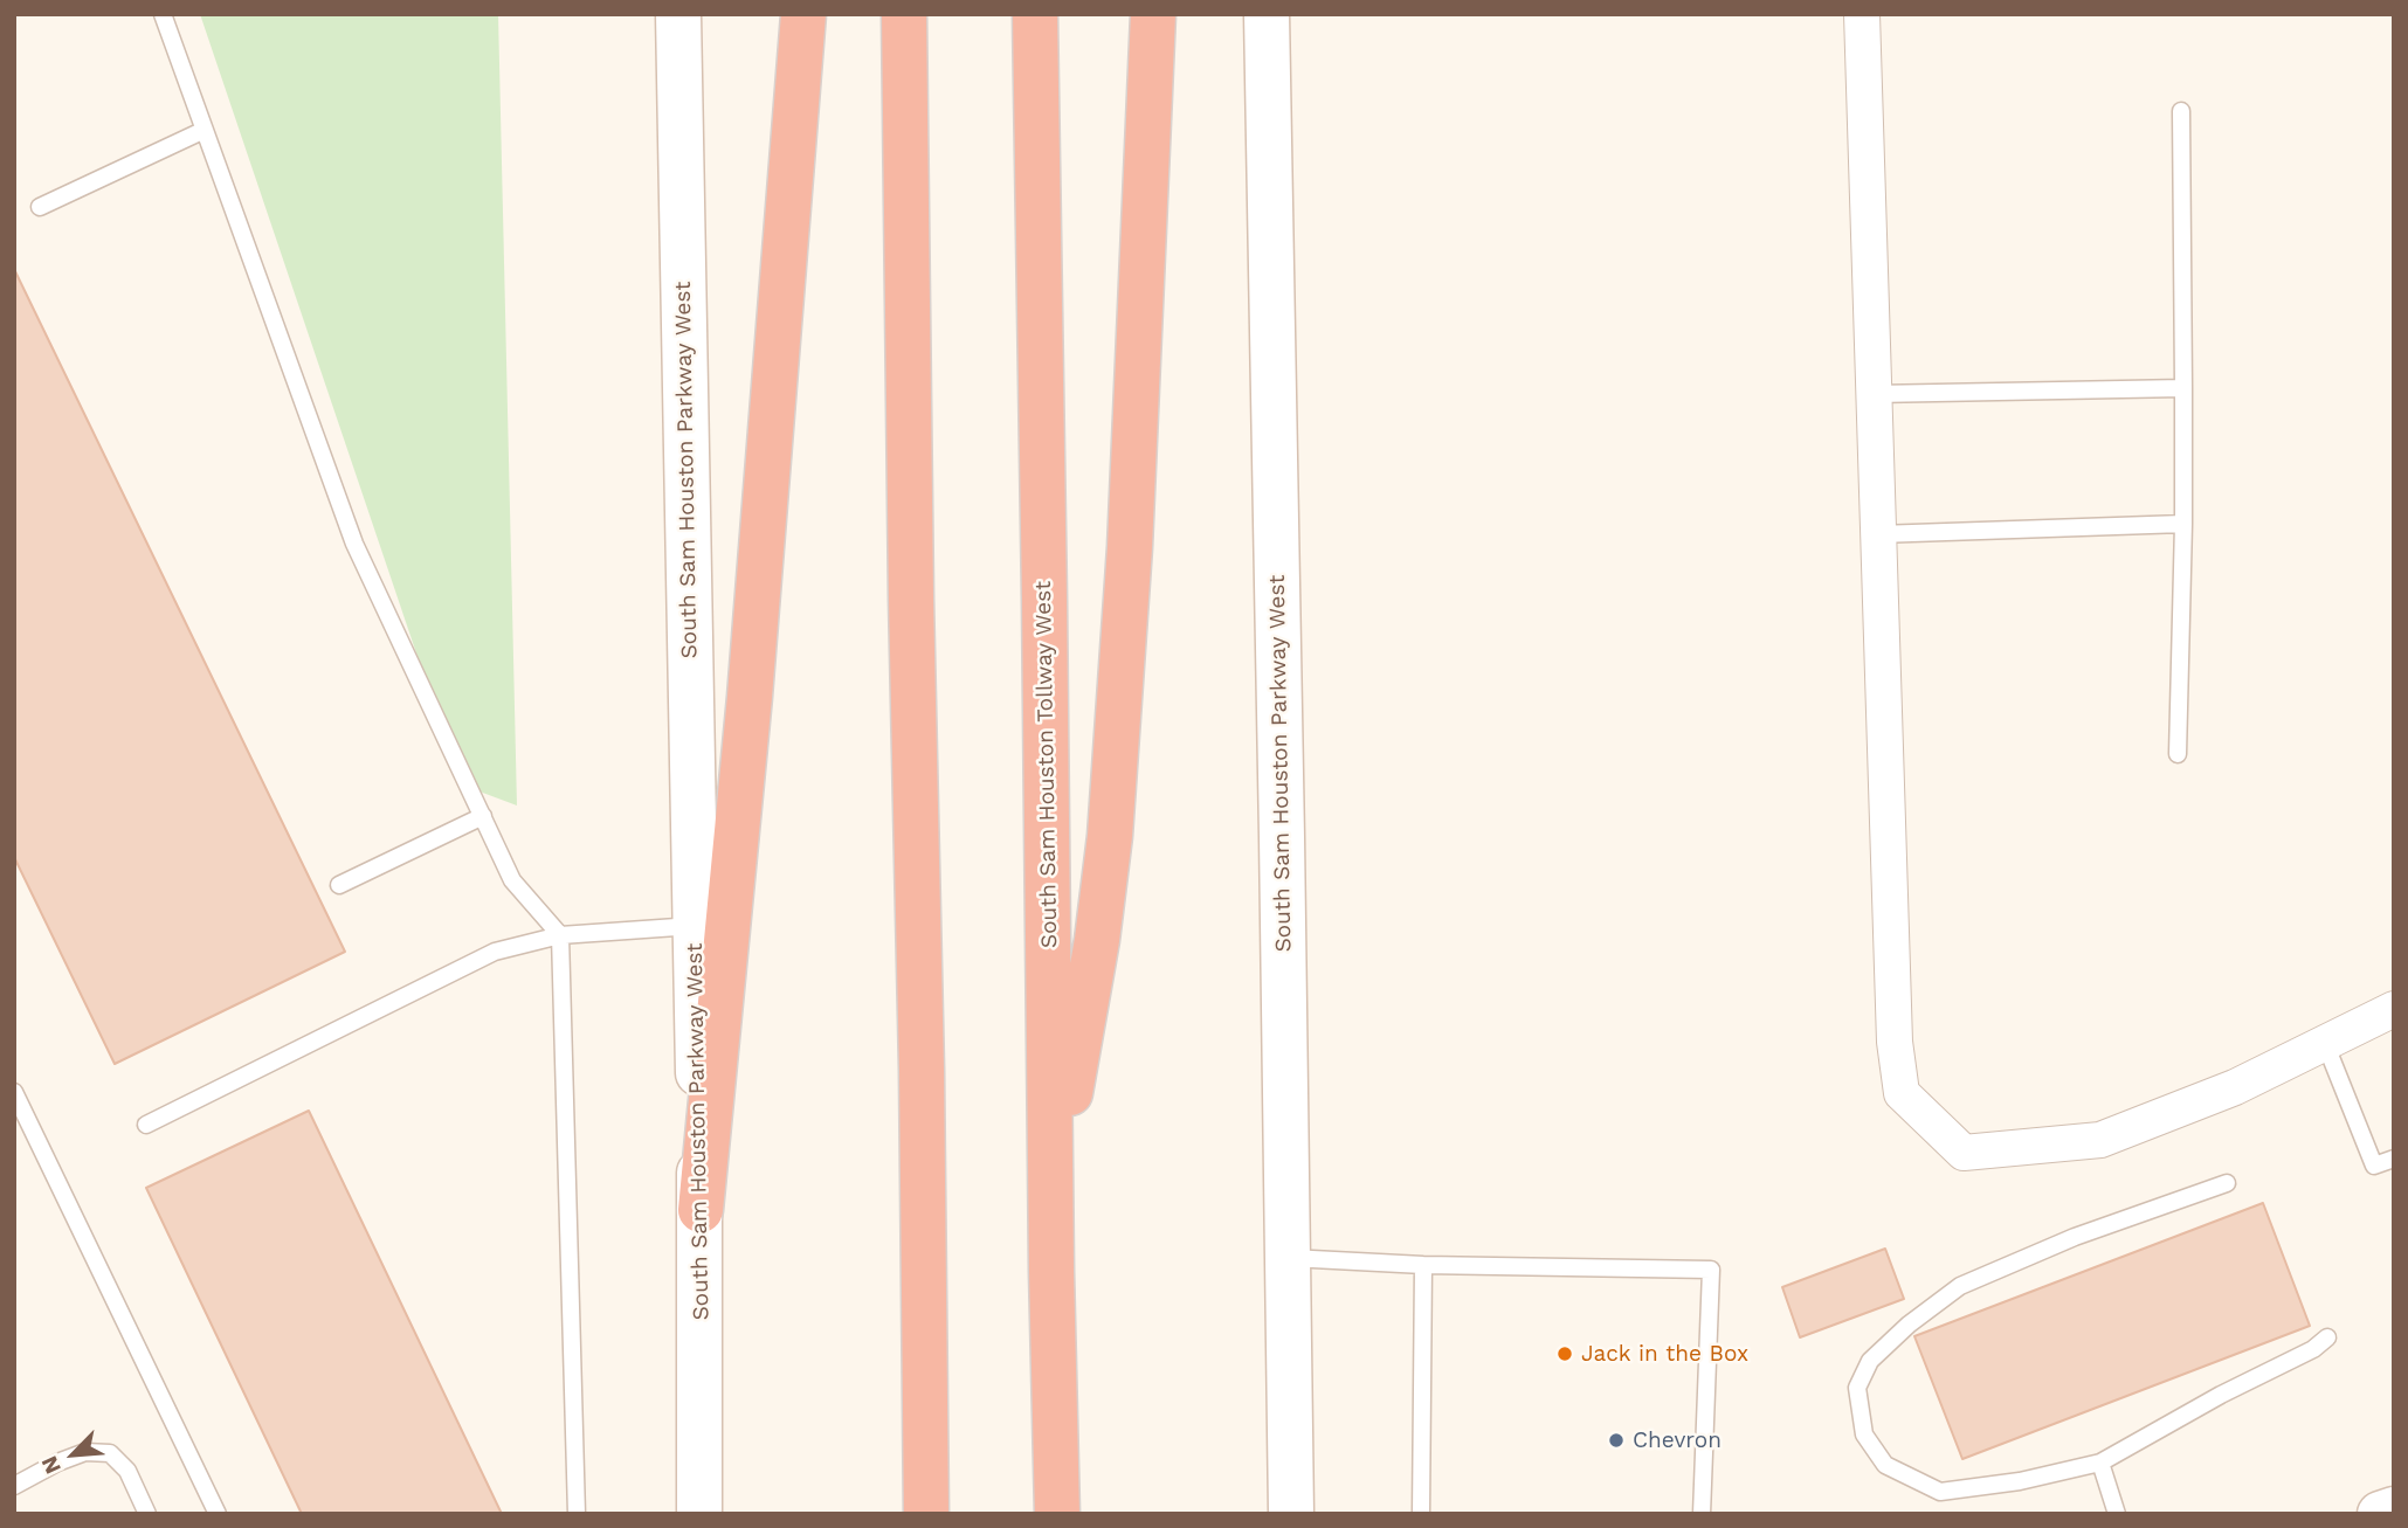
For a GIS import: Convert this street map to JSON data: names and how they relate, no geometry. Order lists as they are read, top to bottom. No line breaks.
{"streets":{"highway":["South Sam Houston Tollway West"],"main road":["South Sam Houston Parkway West"]},"places":["Jack in the Box","Chevron"],"north":"bottom left"}
